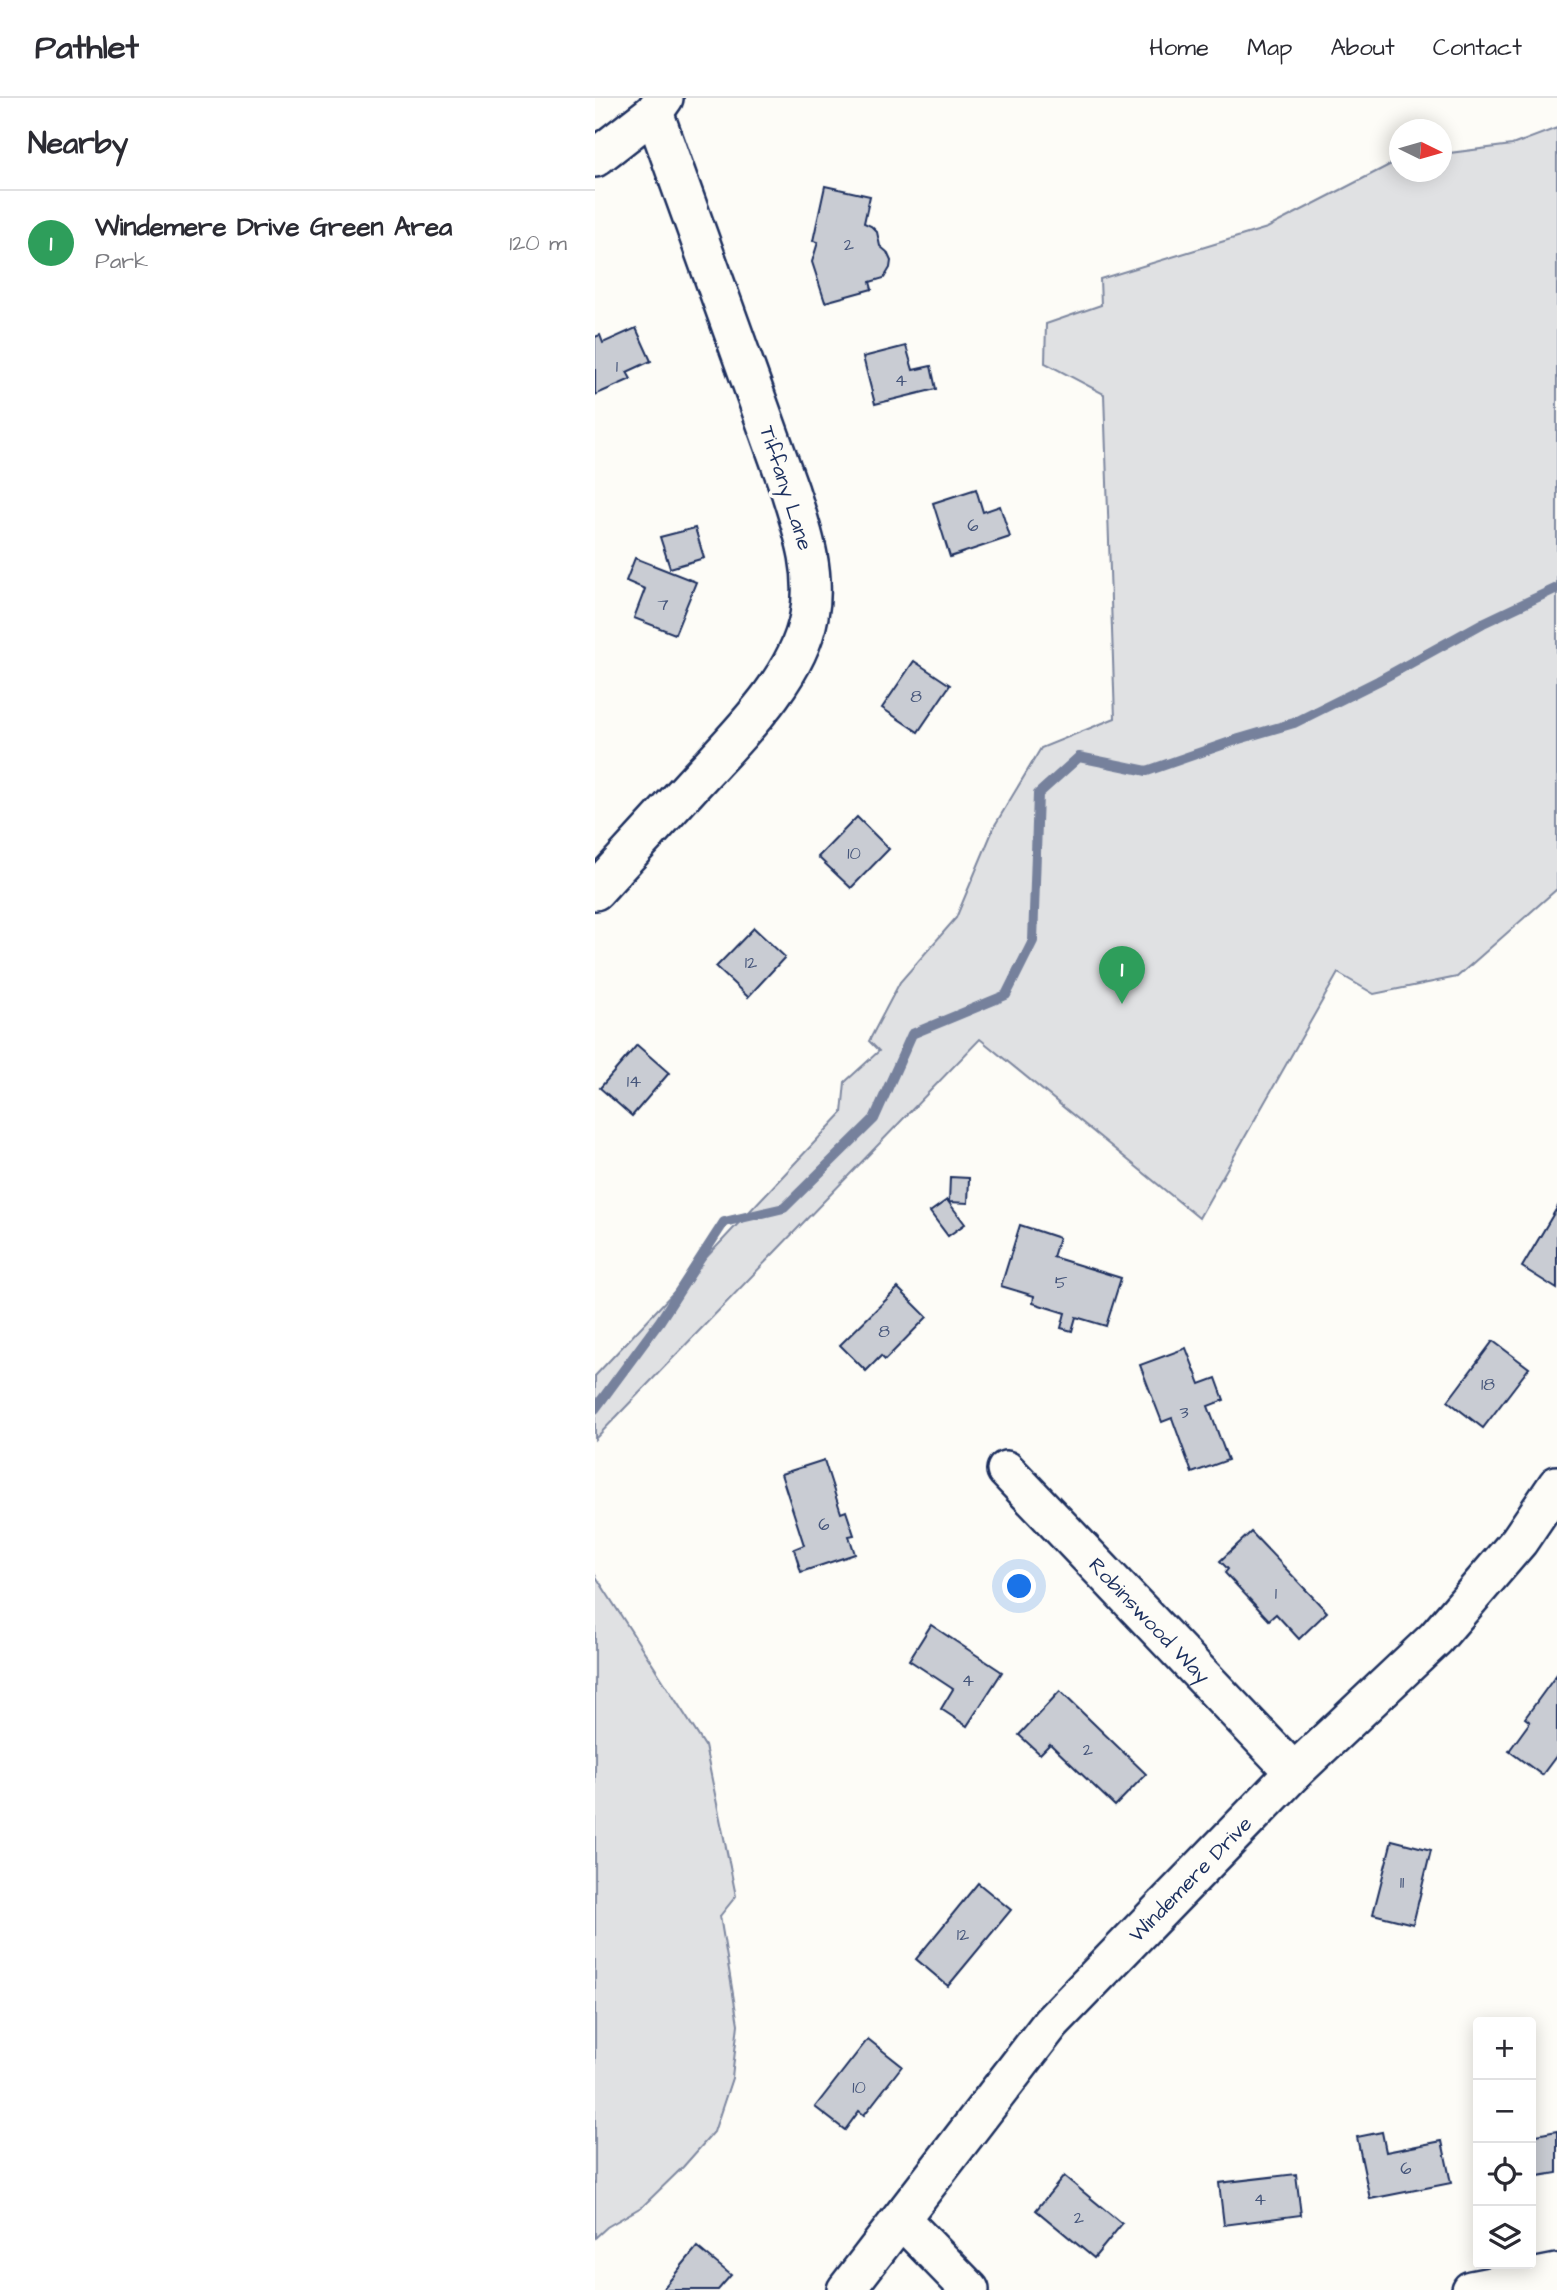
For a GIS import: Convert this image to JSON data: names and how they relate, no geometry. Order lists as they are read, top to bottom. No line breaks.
{"streets":{"street":["Tiffany Lane","Robinswood Way","Windemere Drive"]},"crossings":[["Robinswood Way","Windemere Drive"]],"house_numbers":["2","1","4","6","7","8","10","12","14","5","8","18","3","6","1","4","2","11","12","10","6","4","2"],"north":"right","page":{"header":"Pathlet","nav":["Home","Map","About","Contact"],"heading":"Nearby","list":[{"mark":"1","name":"Windemere Drive Green Area","note":"Park","value":"120 m"}],"pins":"1","map_buttons":["+","−"]}}
